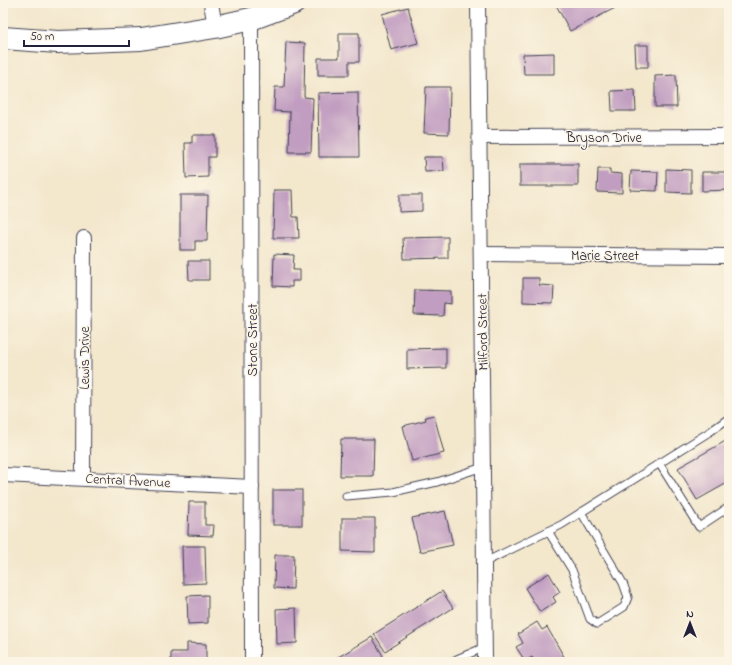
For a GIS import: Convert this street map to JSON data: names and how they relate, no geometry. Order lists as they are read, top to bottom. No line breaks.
{"streets":{"street":["Bryson Drive","Marie Street","Milford Street","Stone Street","Lewis Drive","Central Avenue"]},"crossings":[["Bryson Drive","Milford Street"],["Marie Street","Milford Street"],["Stone Street","Central Avenue"],["Lewis Drive","Central Avenue"]],"scale_bar":"50 m","north":"top"}
